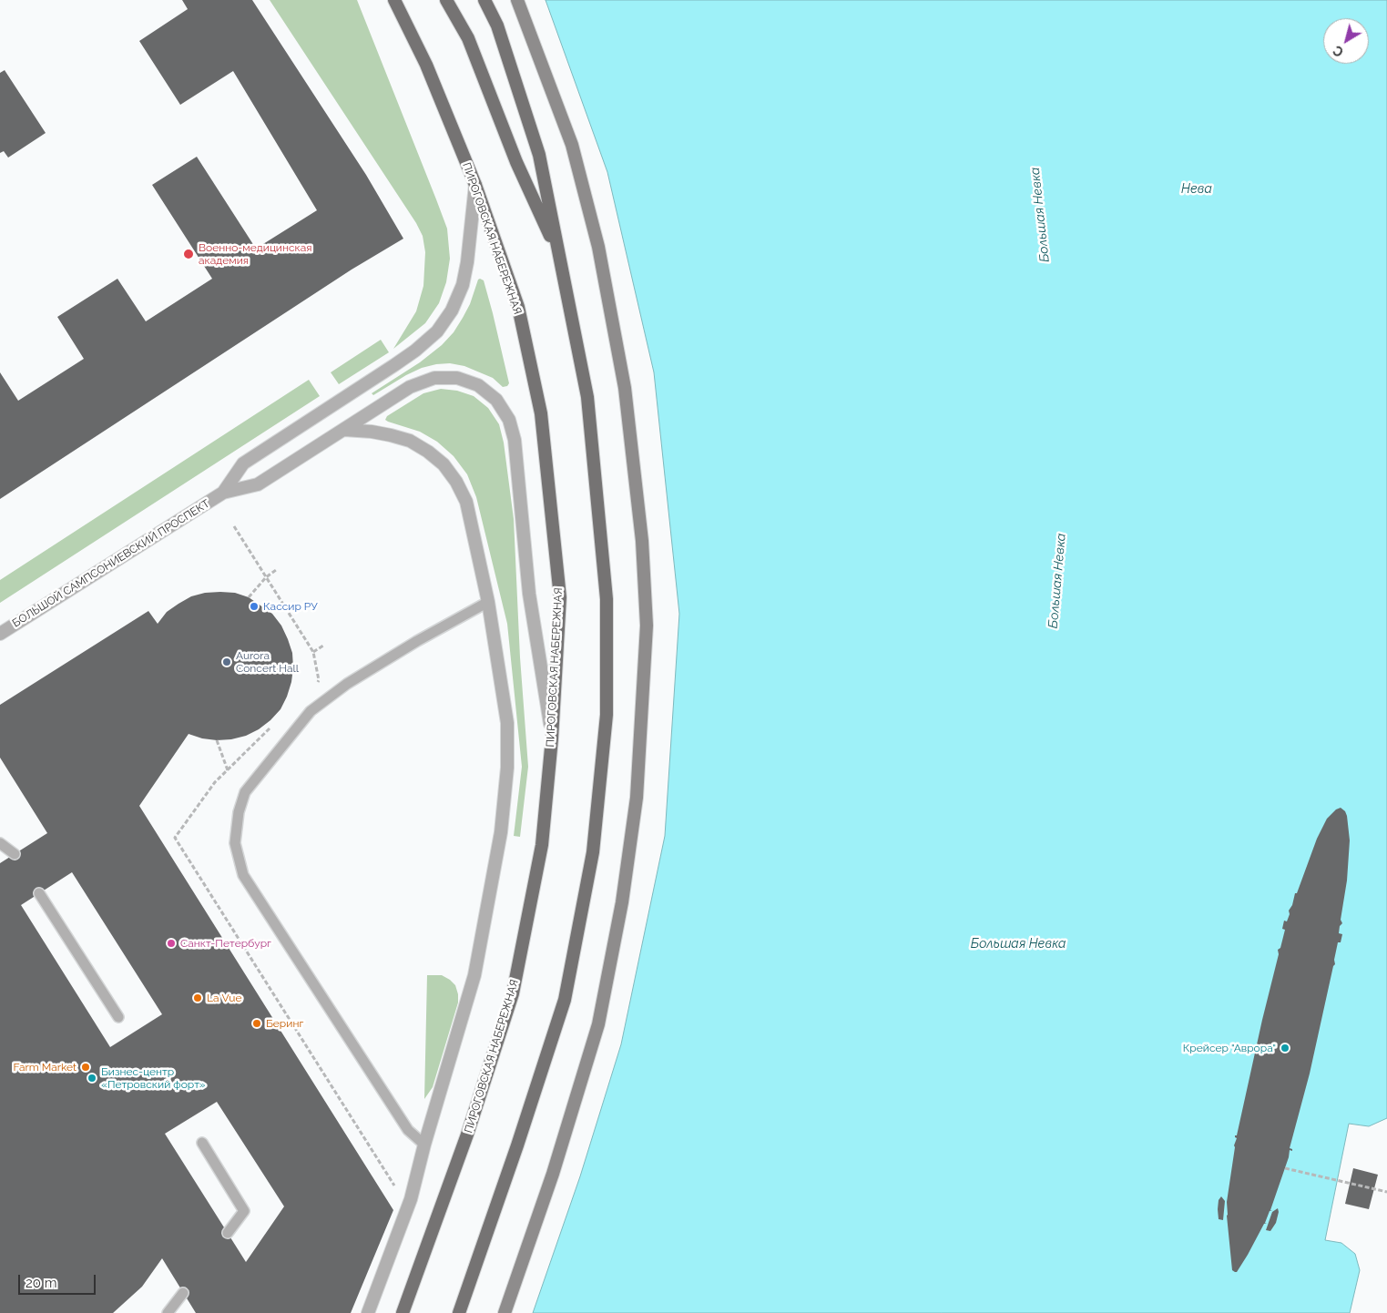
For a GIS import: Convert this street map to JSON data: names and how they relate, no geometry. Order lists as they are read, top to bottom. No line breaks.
{"streets":{"main road":["ПИРОГОВСКАЯ НАБЕРЕЖНАЯ"],"street":["БОЛЬШОЙ САМПСОНИЕВСКИЙ ПРОСПЕКТ"]},"water":["Нева","Большая Невка"],"places":["Военно-медицинская академия","Кассир РУ","Aurora Concert Hall","Санкт-Петербург","La Vue","Беринг","Крейсер \"Аврора\"","Farm Market","Бизнес-центр «Петровский форт»"],"scale_bar":"20 m","north":"bottom left"}
